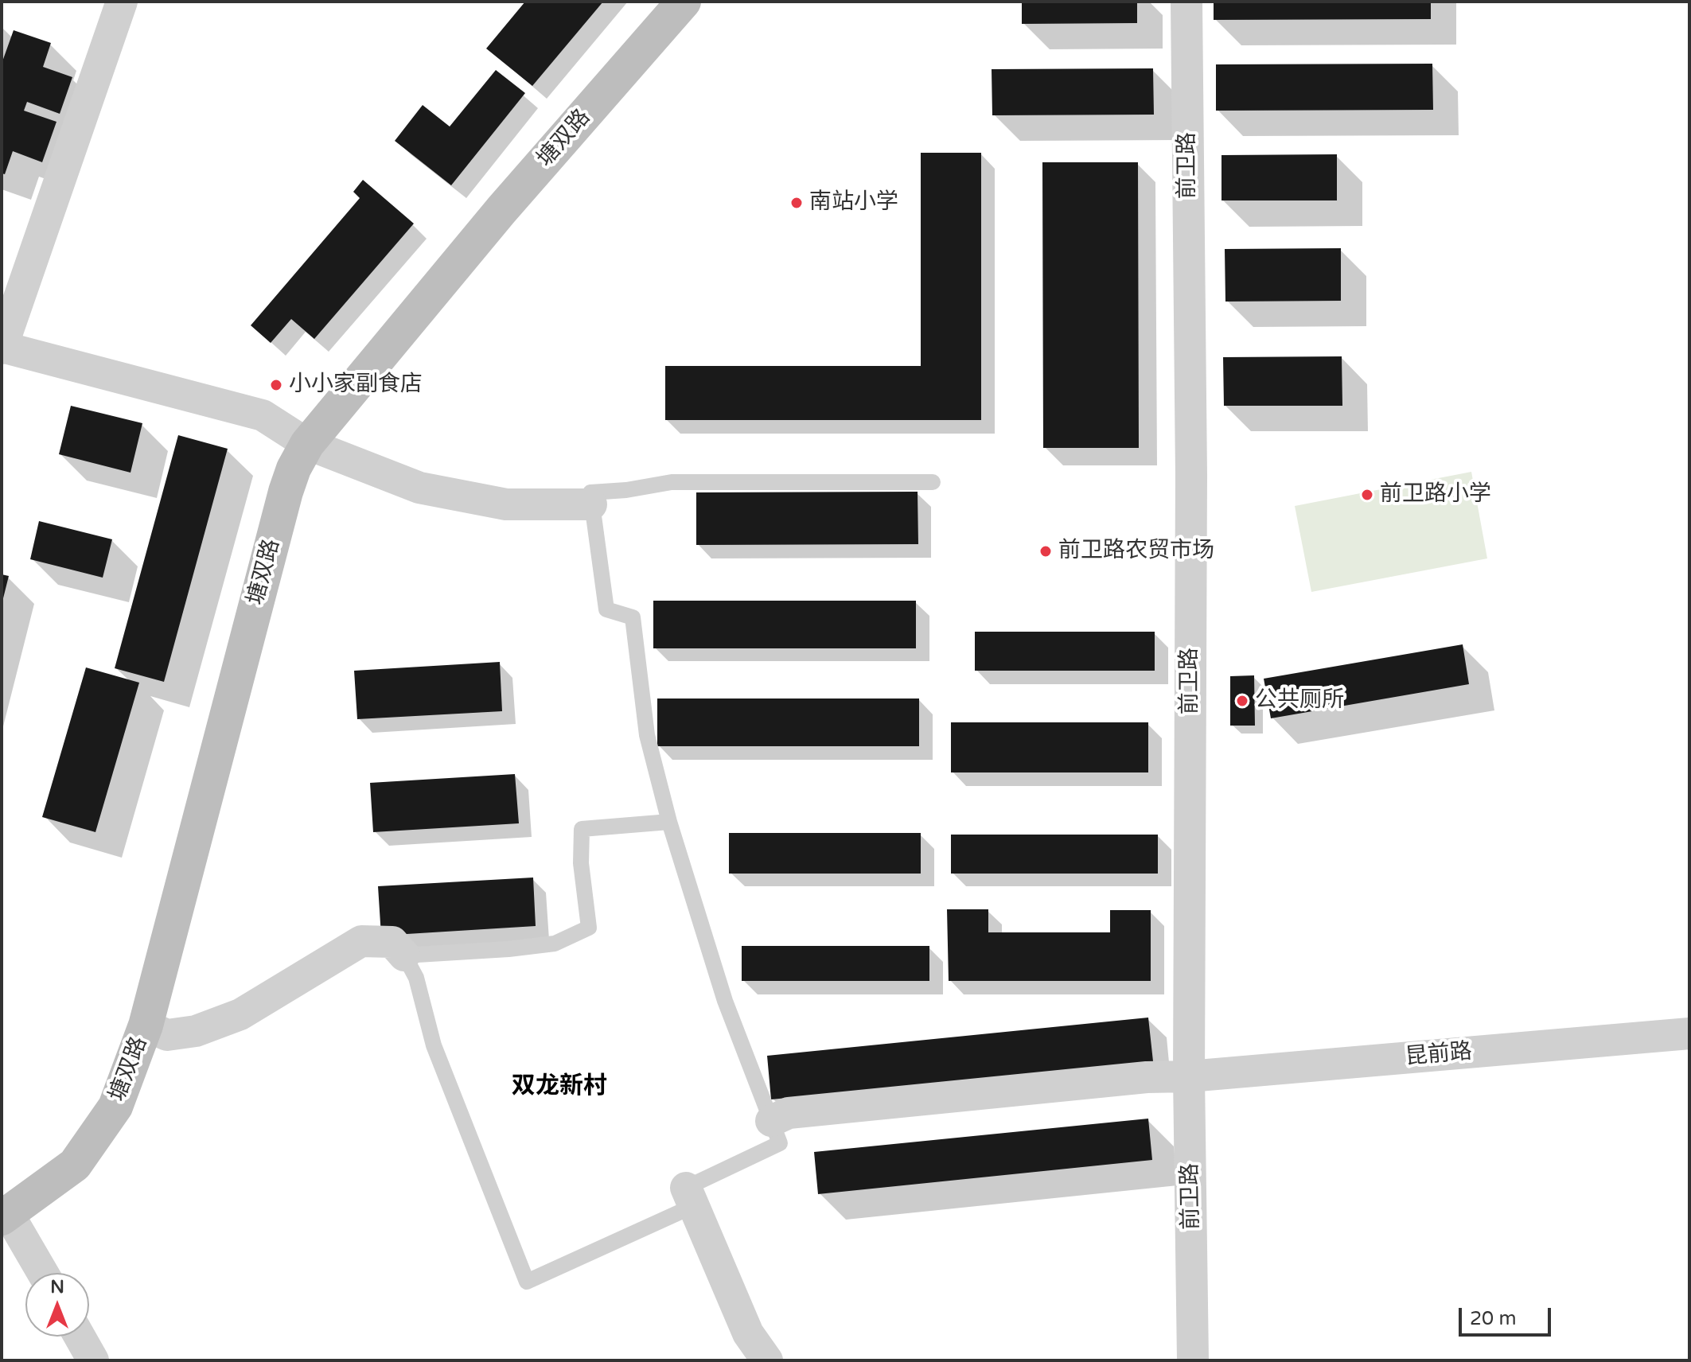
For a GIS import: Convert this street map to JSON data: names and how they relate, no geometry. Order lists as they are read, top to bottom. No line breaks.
{"streets":{"street":["塘双路","前卫路","昆前路"]},"crossings":[["前卫路","昆前路"]],"districts":["双龙新村"],"places":["南站小学","小小家副食店","前卫路小学","前卫路农贸市场","公共厕所"],"scale_bar":"20 m","north":"top"}
